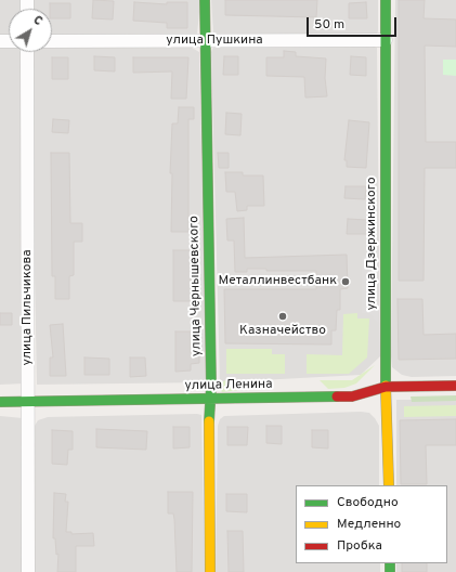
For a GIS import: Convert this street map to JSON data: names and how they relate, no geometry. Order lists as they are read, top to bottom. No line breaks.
{"streets":{"main road":["улица Дзержинского","улица Чернышевского","улица Ленина"],"street":["улица Пушкина","улица Пильчикова"]},"crossings":[["улица Пушкина","улица Дзержинского"],["улица Пушкина","улица Чернышевского"],["улица Дзержинского","улица Ленина"],["улица Чернышевского","улица Ленина"],["улица Пильчикова","улица Ленина"]],"places":["Металлинвестбанк","Казначейство"],"legend":["Свободно","Медленно","Пробка"],"scale_bar":"50 m","north":"top right"}
